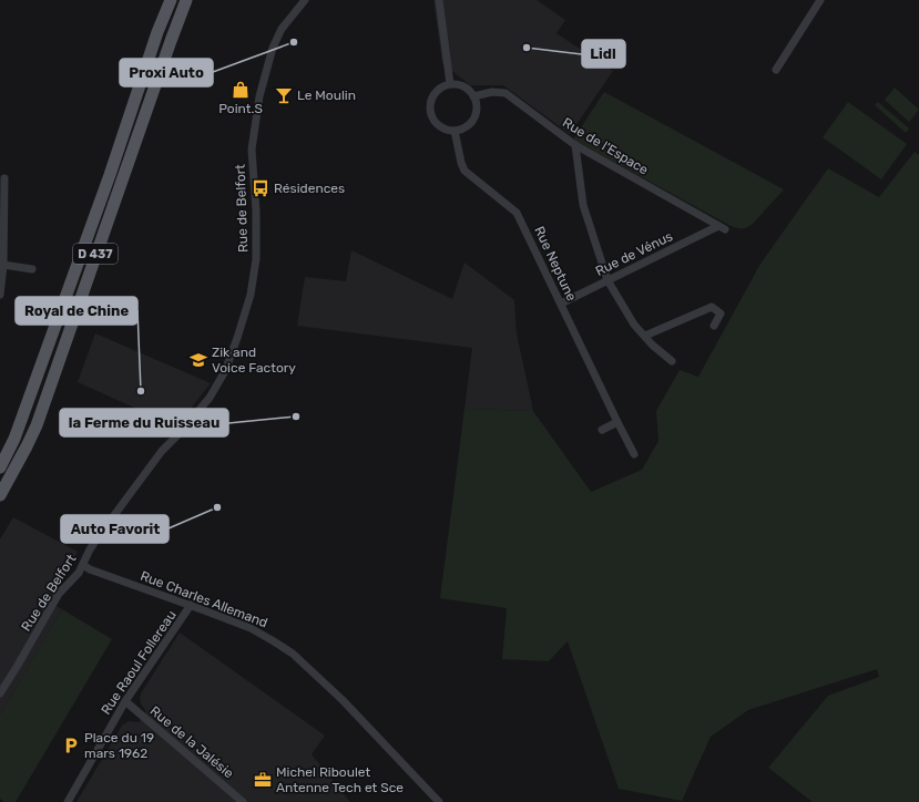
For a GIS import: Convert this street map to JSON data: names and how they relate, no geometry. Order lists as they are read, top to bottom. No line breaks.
{"streets":{"main road":["D 437"],"street":["Rue de l'Espace","Rue de Belfort","Rue de Vénus","Rue Neptune","Rue Charles Allemand","Rue Raoul Follereau","Rue de la Jalésie"]},"crossings":[["Rue de l'Espace","Rue de Vénus"],["Rue de l'Espace","Rue Neptune"],["Rue de Belfort","Rue Charles Allemand"],["Rue de Vénus","Rue Neptune"],["Rue Charles Allemand","Rue Raoul Follereau"],["Rue Raoul Follereau","Rue de la Jalésie"]],"places":{"other":["Proxi Auto","Lidl","Royal de Chine","la Ferme du Ruisseau","Auto Favorit"],"shop":["Point.S"],"bar":["Le Moulin"],"bus stop":["Résidences"],"school or university":["Zik and Voice Factory"],"parking":["Place du 19 mars 1962"],"office":["Michel Riboulet Antenne Tech et Sce"]}}
